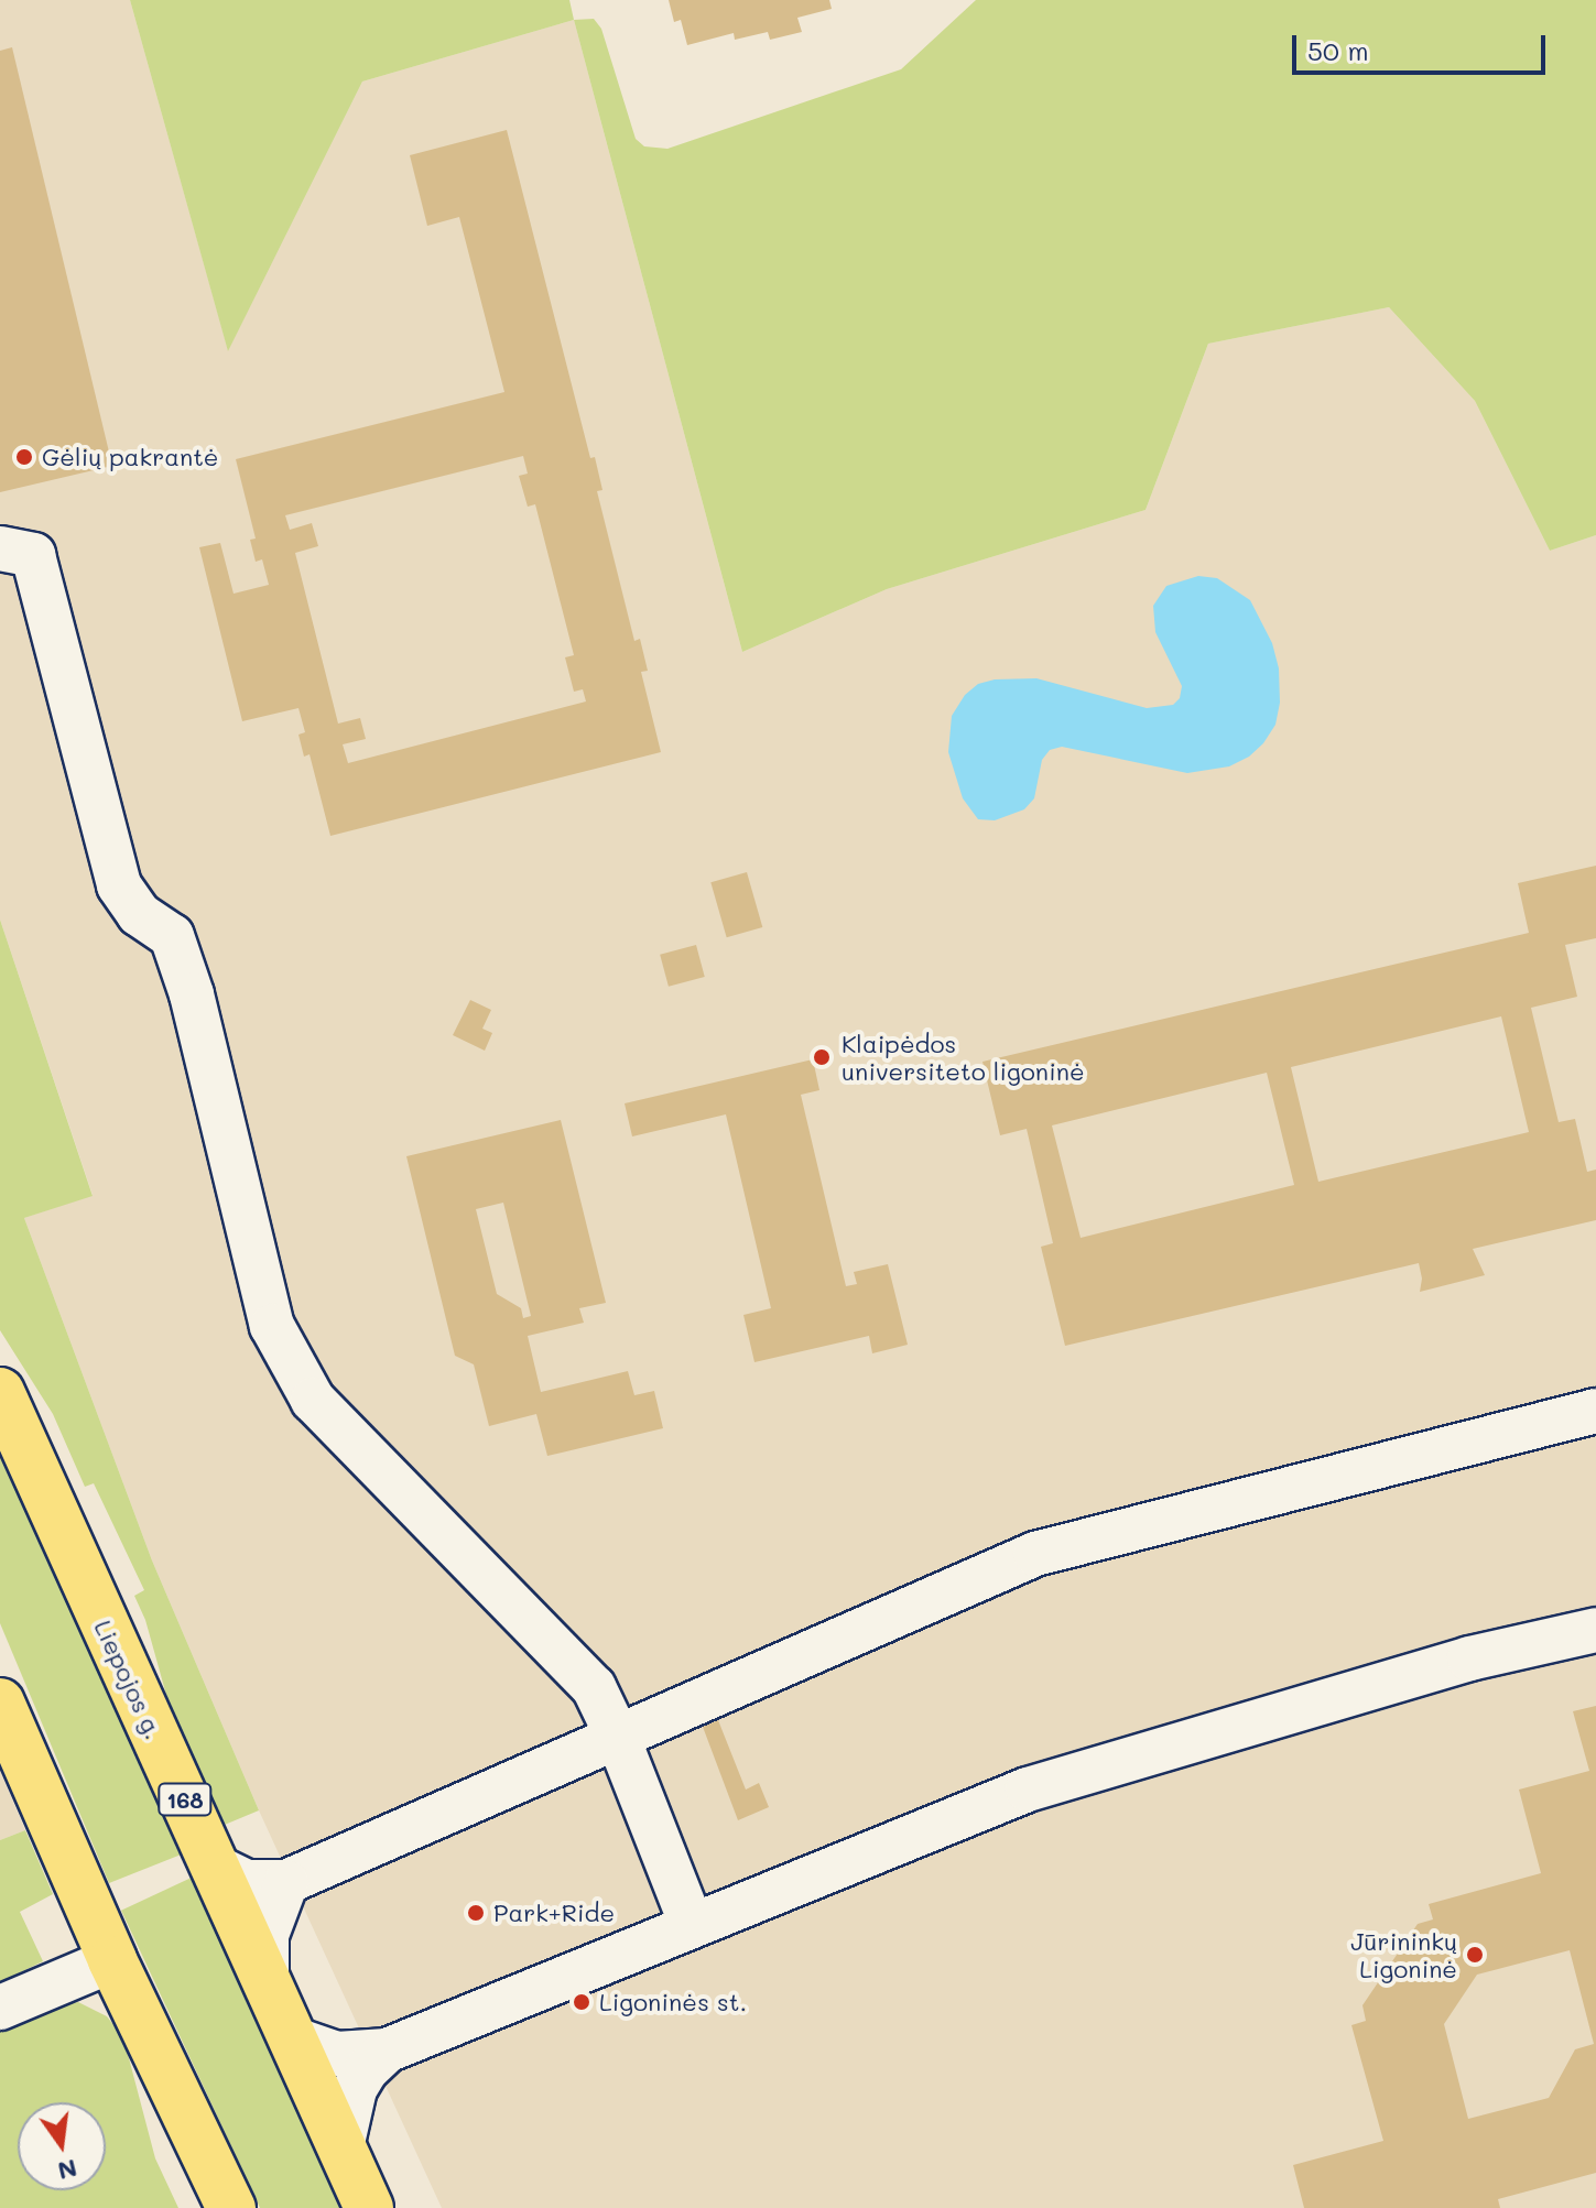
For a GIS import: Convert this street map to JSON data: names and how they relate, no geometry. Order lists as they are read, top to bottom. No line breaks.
{"streets":{"main road":["Liepojos g.","168"]},"places":["Gėlių pakrantė","Klaipėdos universiteto ligoninė","Park+Ride","Jūrininkų Ligoninė","Ligoninės st."],"scale_bar":"50 m","north":"bottom"}
